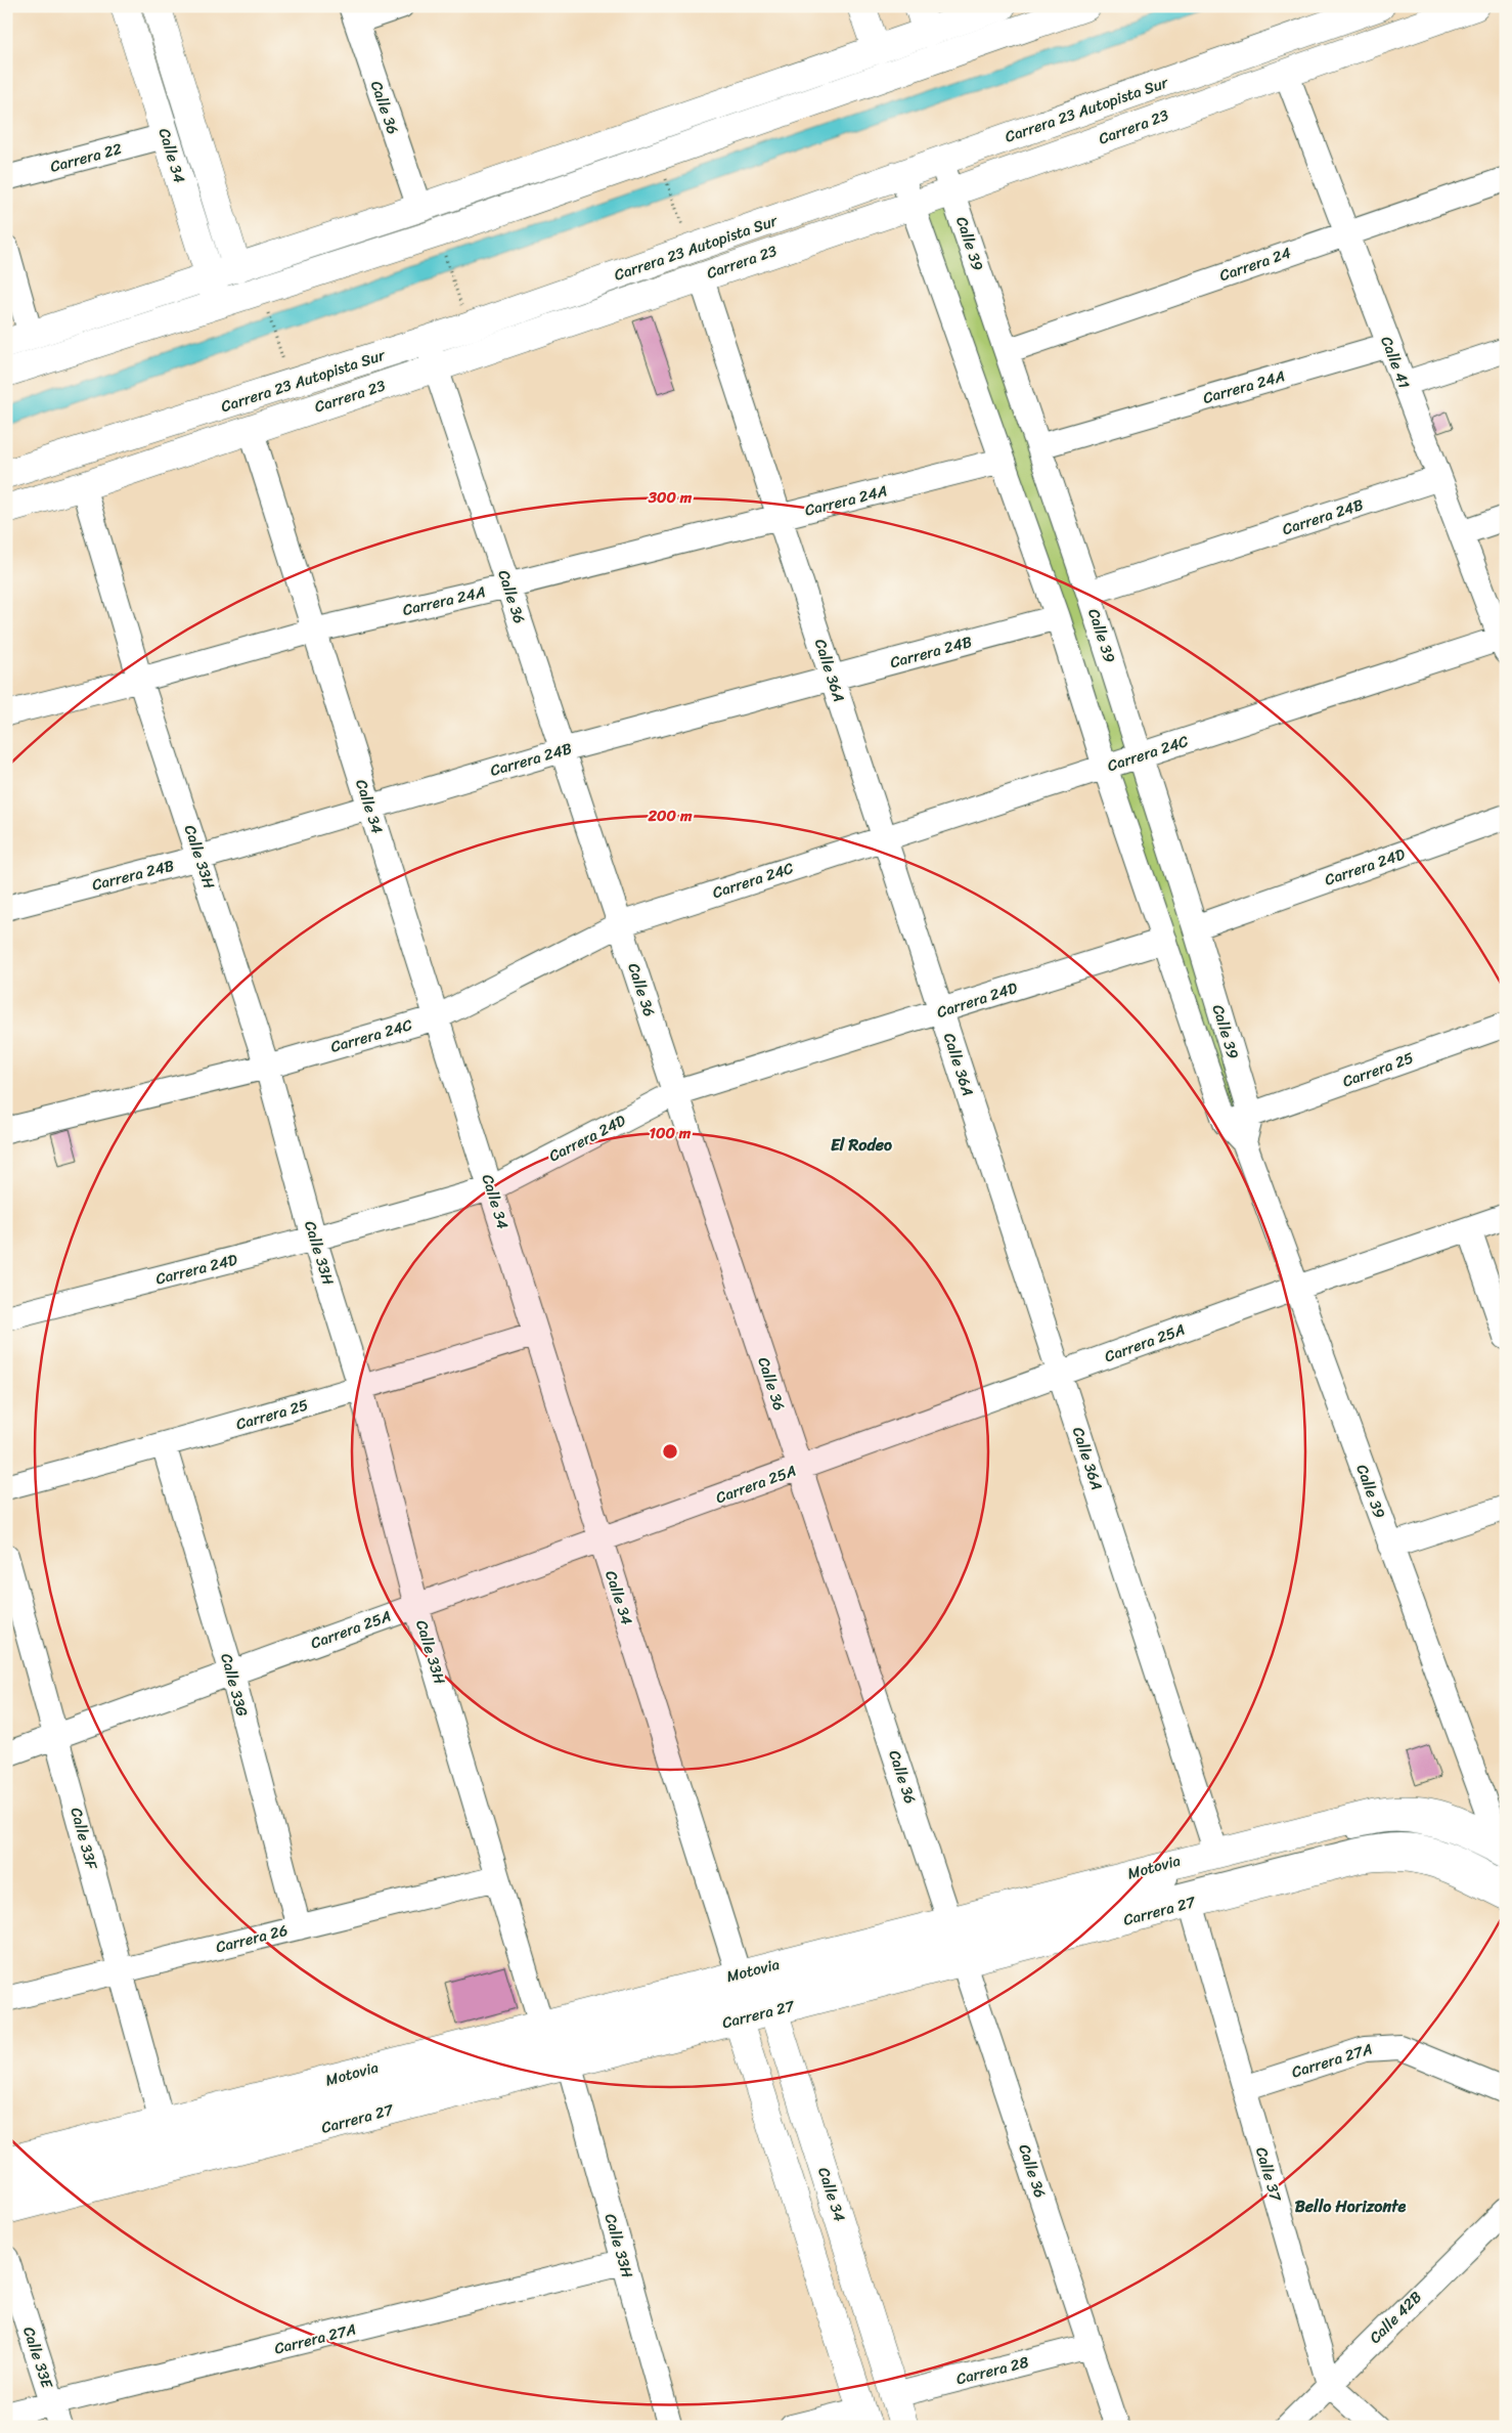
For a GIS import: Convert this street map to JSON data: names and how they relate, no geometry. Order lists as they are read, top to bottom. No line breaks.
{"streets":{"street":["Calle 36","Carrera 23 Autopista Sur","Carrera 23","Calle 34","Carrera 22","Calle 39","Carrera 24","Calle 41","Carrera 24A","Carrera 24B","Calle 36A","Carrera 24C","Calle 33H","Carrera 24D","Carrera 25","Carrera 25A","Calle 33G","Calle 33F","Carrera 27","Carrera 26","Carrera 27A","Calle 37","Calle 42B","Calle 33E","Carrera 28"],"lane":["Motovia"]},"crossings":[["Calle 36","Carrera 23 Autopista Sur"],["Calle 36","Carrera 23"],["Calle 36","Carrera 24A"],["Calle 36","Carrera 24B"],["Calle 36","Carrera 24C"],["Calle 36","Carrera 24D"],["Calle 36","Carrera 25A"],["Calle 36","Motovia"],["Calle 36","Carrera 27"],["Calle 36","Carrera 28"],["Carrera 23 Autopista Sur","Calle 39"],["Carrera 23","Calle 34"],["Carrera 23","Calle 39"],["Carrera 23","Calle 41"],["Carrera 23","Calle 36A"],["Carrera 23","Calle 33H"],["Calle 34","Carrera 22"],["Calle 34","Carrera 24A"],["Calle 34","Carrera 24B"],["Calle 34","Carrera 24C"],["Calle 34","Carrera 24D"],["Calle 34","Carrera 25"],["Calle 34","Carrera 25A"],["Calle 34","Motovia"],["Calle 34","Carrera 27"],["Calle 34","Carrera 28"],["Calle 39","Carrera 24"],["Calle 39","Carrera 24A"],["Calle 39","Carrera 24B"],["Calle 39","Carrera 24C"],["Calle 39","Carrera 24D"],["Calle 39","Carrera 25"],["Calle 39","Carrera 25A"],["Calle 39","Motovia"],["Calle 39","Carrera 27"],["Carrera 24","Calle 41"],["Calle 41","Carrera 24A"],["Calle 41","Carrera 24B"],["Calle 41","Carrera 24C"],["Carrera 24A","Calle 36A"],["Carrera 24A","Calle 33H"],["Carrera 24B","Calle 36A"],["Carrera 24B","Calle 33H"],["Calle 36A","Carrera 24C"],["Calle 36A","Carrera 24D"],["Calle 36A","Carrera 25A"],["Calle 36A","Carrera 27"],["Carrera 24C","Calle 33H"],["Calle 33H","Carrera 24D"],["Calle 33H","Carrera 25"],["Calle 33H","Carrera 25A"],["Calle 33H","Carrera 27"],["Calle 33H","Carrera 26"],["Calle 33H","Carrera 27A"],["Carrera 25","Calle 33G"],["Carrera 25A","Calle 33G"],["Carrera 25A","Calle 33F"],["Calle 33G","Carrera 26"],["Calle 33F","Carrera 27"],["Calle 33F","Carrera 26"],["Motovia","Carrera 27"],["Carrera 27","Calle 37"],["Carrera 27A","Calle 37"],["Carrera 27A","Calle 33E"],["Calle 37","Calle 42B"]],"districts":["El Rodeo","Bello Horizonte"],"rings":["300 m","200 m","100 m"]}
